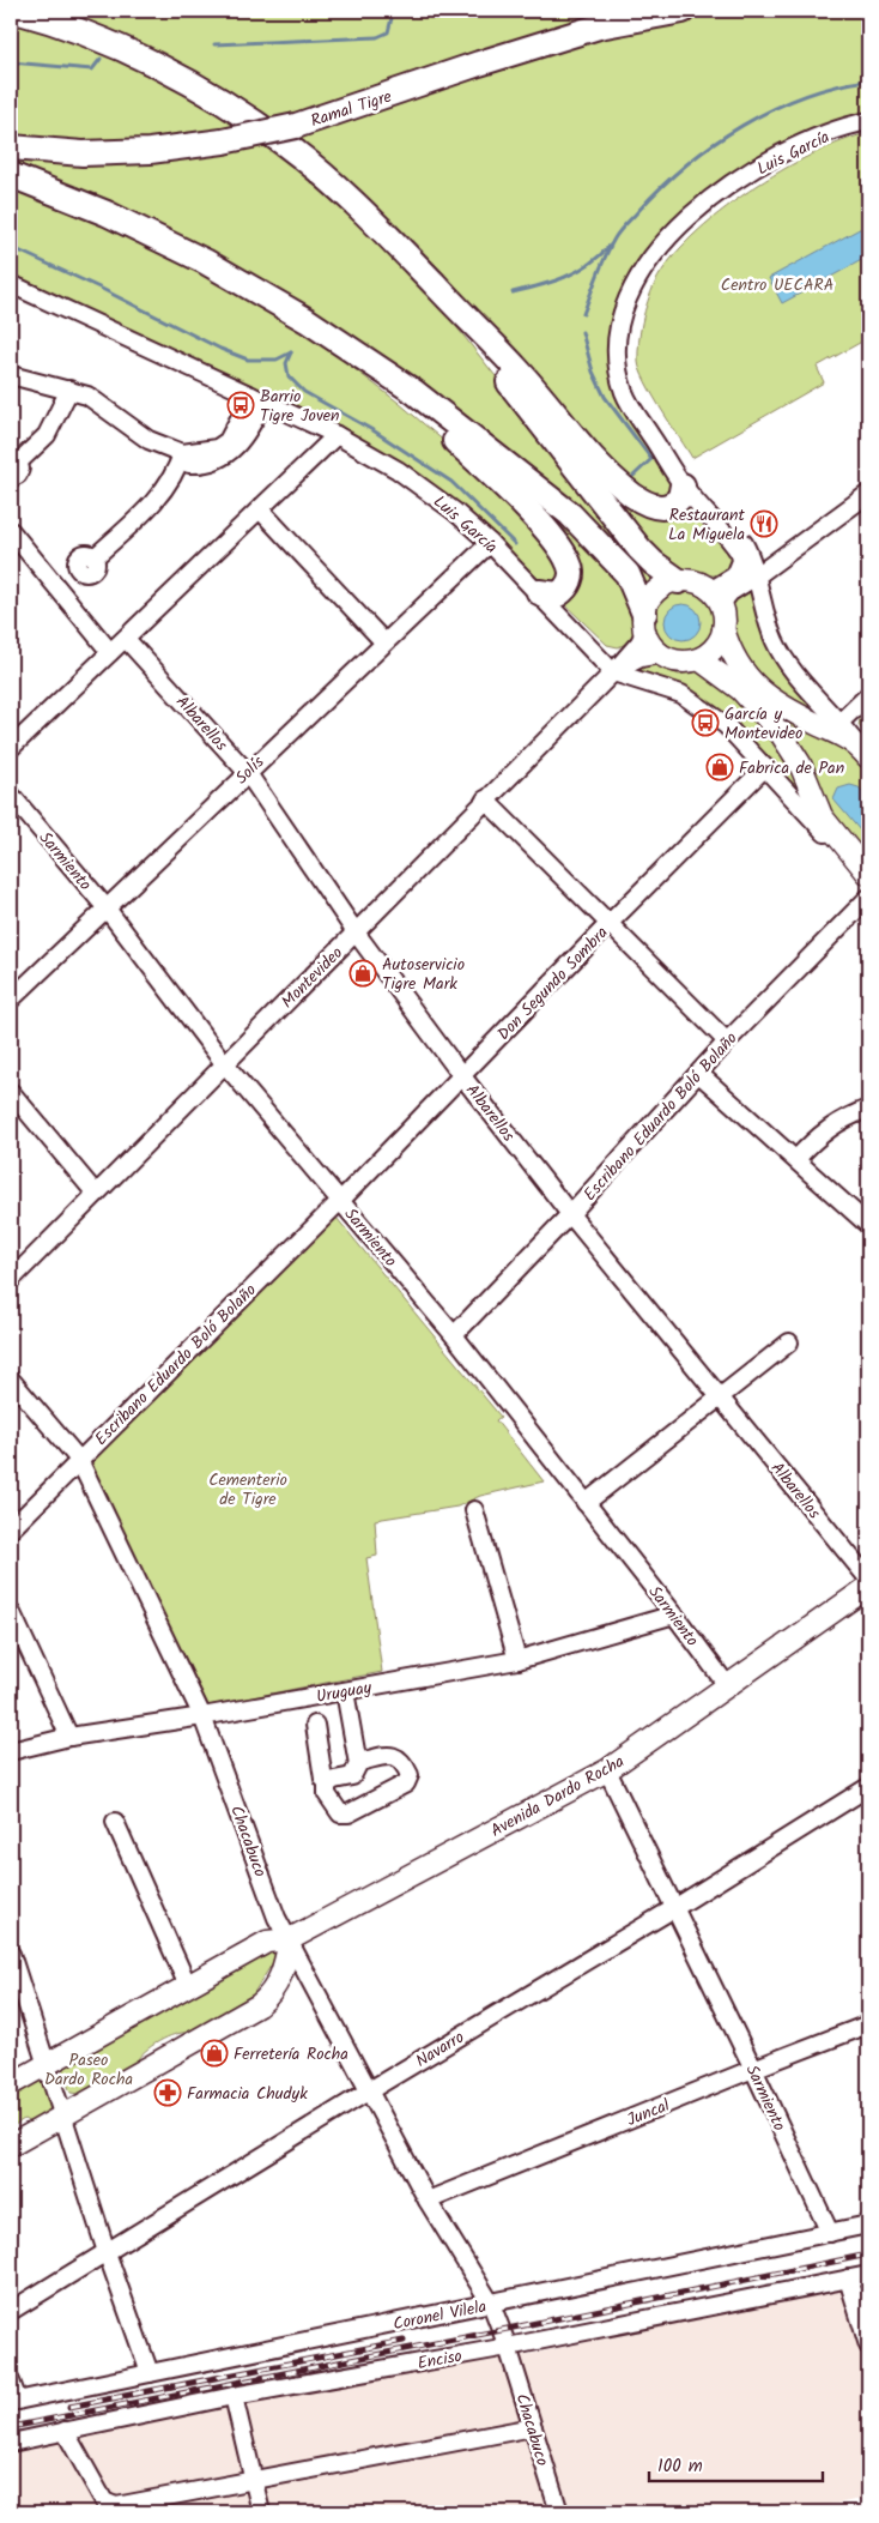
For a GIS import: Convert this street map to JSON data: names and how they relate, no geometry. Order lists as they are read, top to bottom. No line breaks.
{"streets":{"highway":["Ramal Tigre"],"main road":["Luis García","Avenida Dardo Rocha"],"street":["Albarellos","Solís","Sarmiento","Montevideo","Don Segundo Sombra","Escribano Eduardo Boló Bolaño","Uruguay","Chacabuco","Navarro","Juncal","Coronel Vilela","Enciso"]},"crossings":[["Luis García","Solís"],["Luis García","Montevideo"],["Albarellos","Solís"],["Albarellos","Montevideo"],["Albarellos","Don Segundo Sombra"],["Albarellos","Escribano Eduardo Boló Bolaño"],["Solís","Sarmiento"],["Sarmiento","Montevideo"],["Sarmiento","Don Segundo Sombra"],["Sarmiento","Escribano Eduardo Boló Bolaño"],["Sarmiento","Uruguay"],["Sarmiento","Avenida Dardo Rocha"],["Sarmiento","Navarro"],["Sarmiento","Juncal"],["Sarmiento","Coronel Vilela"],["Don Segundo Sombra","Escribano Eduardo Boló Bolaño"],["Escribano Eduardo Boló Bolaño","Chacabuco"],["Uruguay","Chacabuco"],["Avenida Dardo Rocha","Chacabuco"],["Chacabuco","Navarro"],["Chacabuco","Juncal"],["Chacabuco","Coronel Vilela"],["Chacabuco","Enciso"]],"parks":["Centro UECARA","Cementerio de Tigre","Paseo Dardo Rocha"],"places":{"bus stop":["Barrio Tigre Joven","García y Montevideo"],"restaurant":["Restaurant La Miguela"],"shop":["Fabrica de Pan","Autoservicio Tigre Mark","Ferretería Rocha"],"pharmacy":["Farmacia Chudyk"]},"scale_bar":"100 m"}
